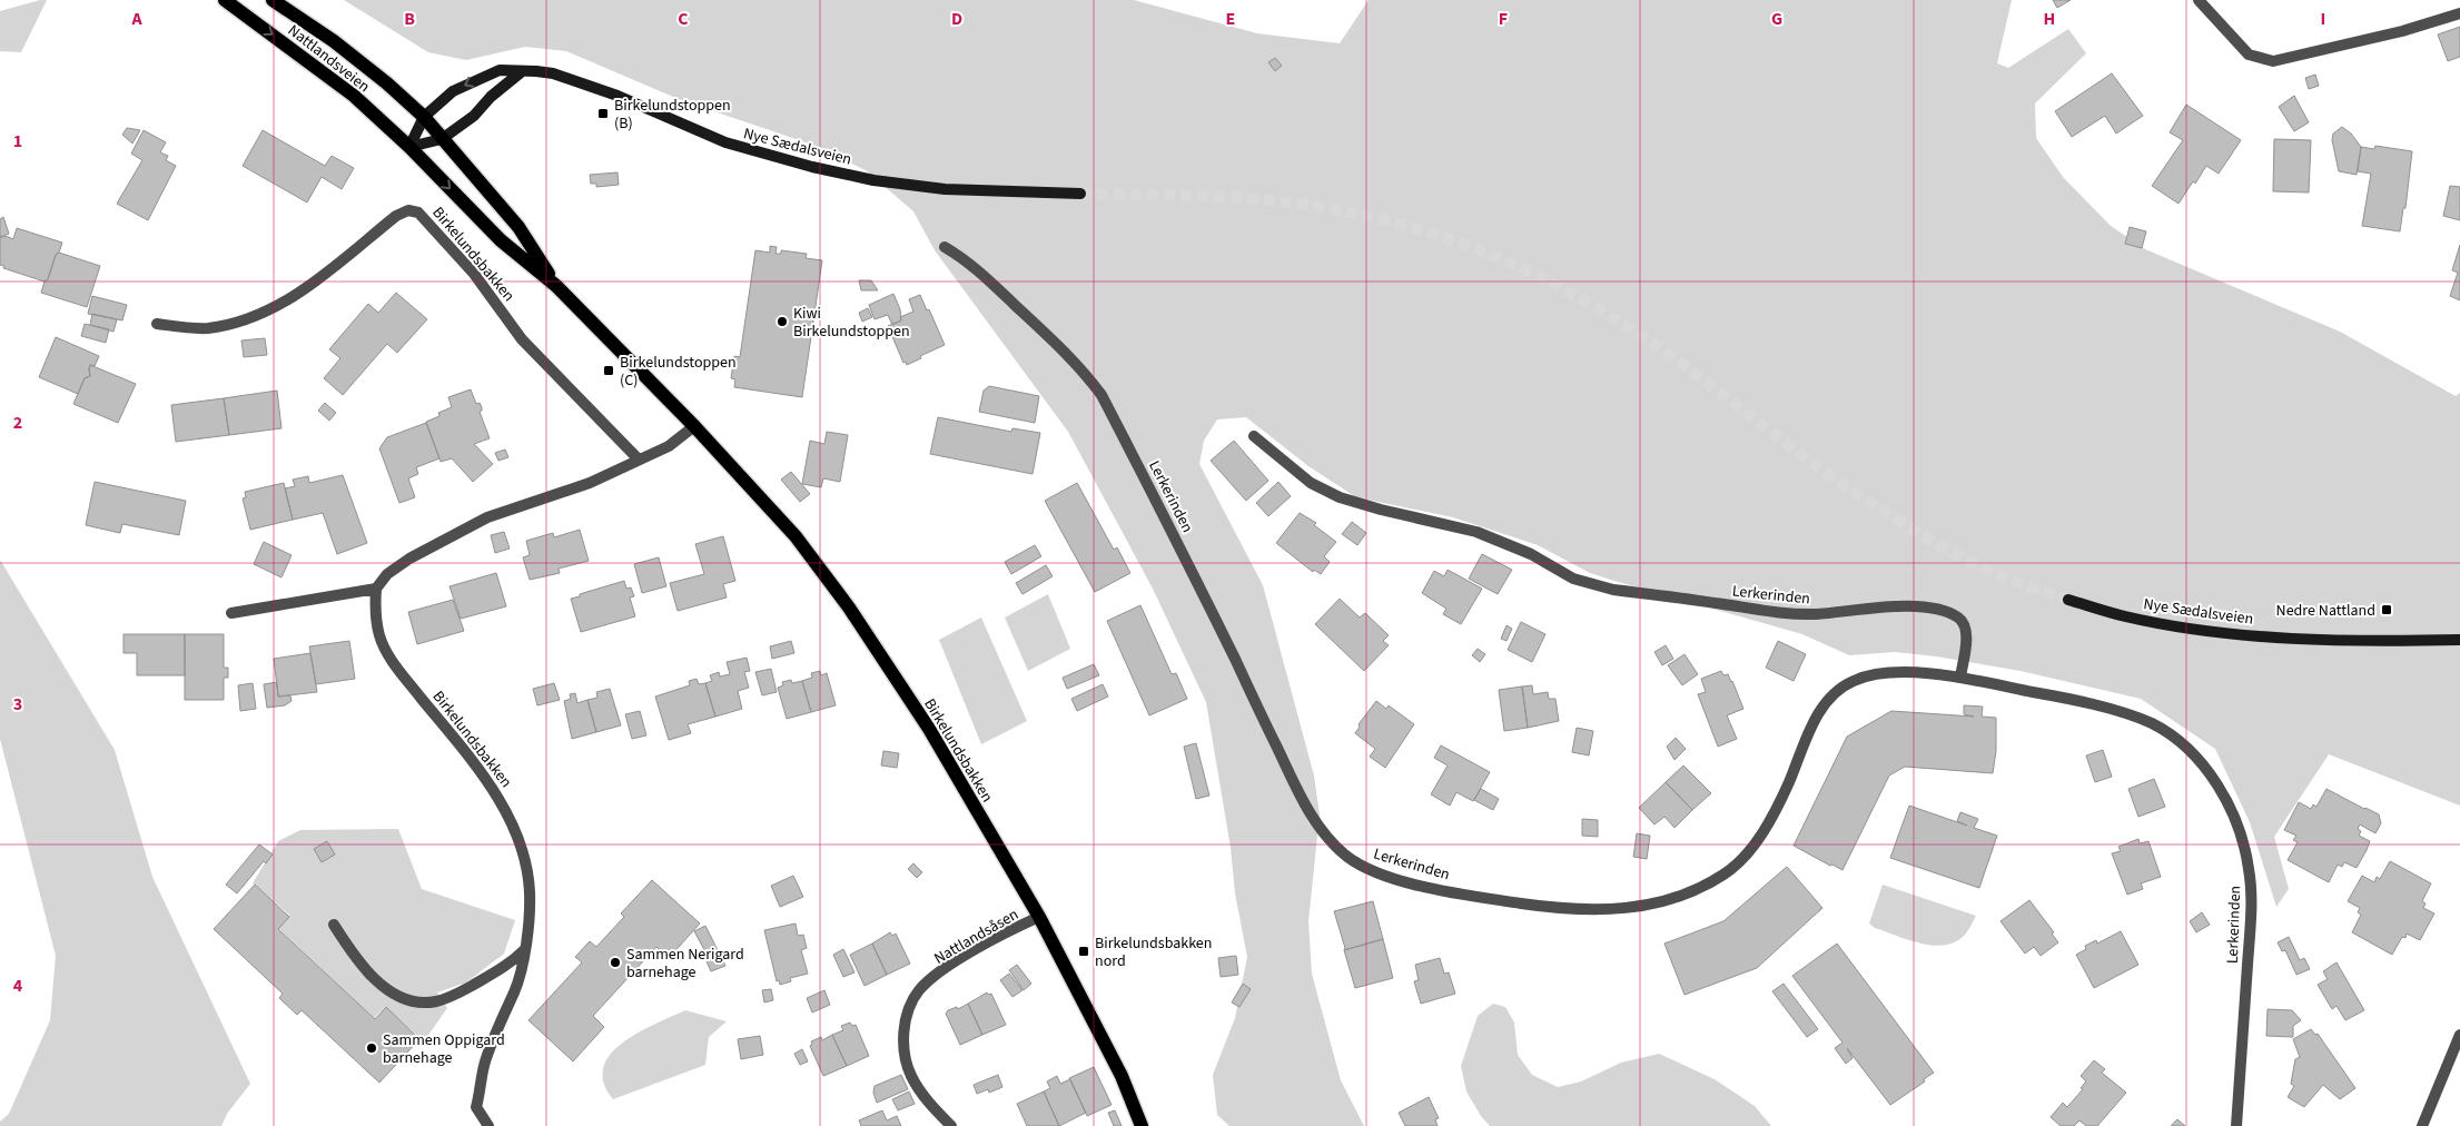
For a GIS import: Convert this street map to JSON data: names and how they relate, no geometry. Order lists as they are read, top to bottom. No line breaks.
{"streets":{"main road":["Nattlandsveien","Nye Sædalsveien","Birkelundsbakken"],"street":["Lerkerinden","Nattlandsåsen"]},"crossings":[["Nattlandsveien","Nye Sædalsveien"],["Nattlandsveien","Birkelundsbakken"],["Nye Sædalsveien","Birkelundsbakken"],["Birkelundsbakken","Nattlandsåsen"]],"places":{"transit":["Birkelundstoppen (B)","Birkelundstoppen (C)","Nedre Nattland","Birkelundsbakken nord"],"other":["Kiwi Birkelundstoppen","Sammen Nerigard barnehage","Sammen Oppigard barnehage"]},"grid":{"columns":["A","B","C","D","E","F","G","H","I"],"rows":["1","2","3","4"]}}
